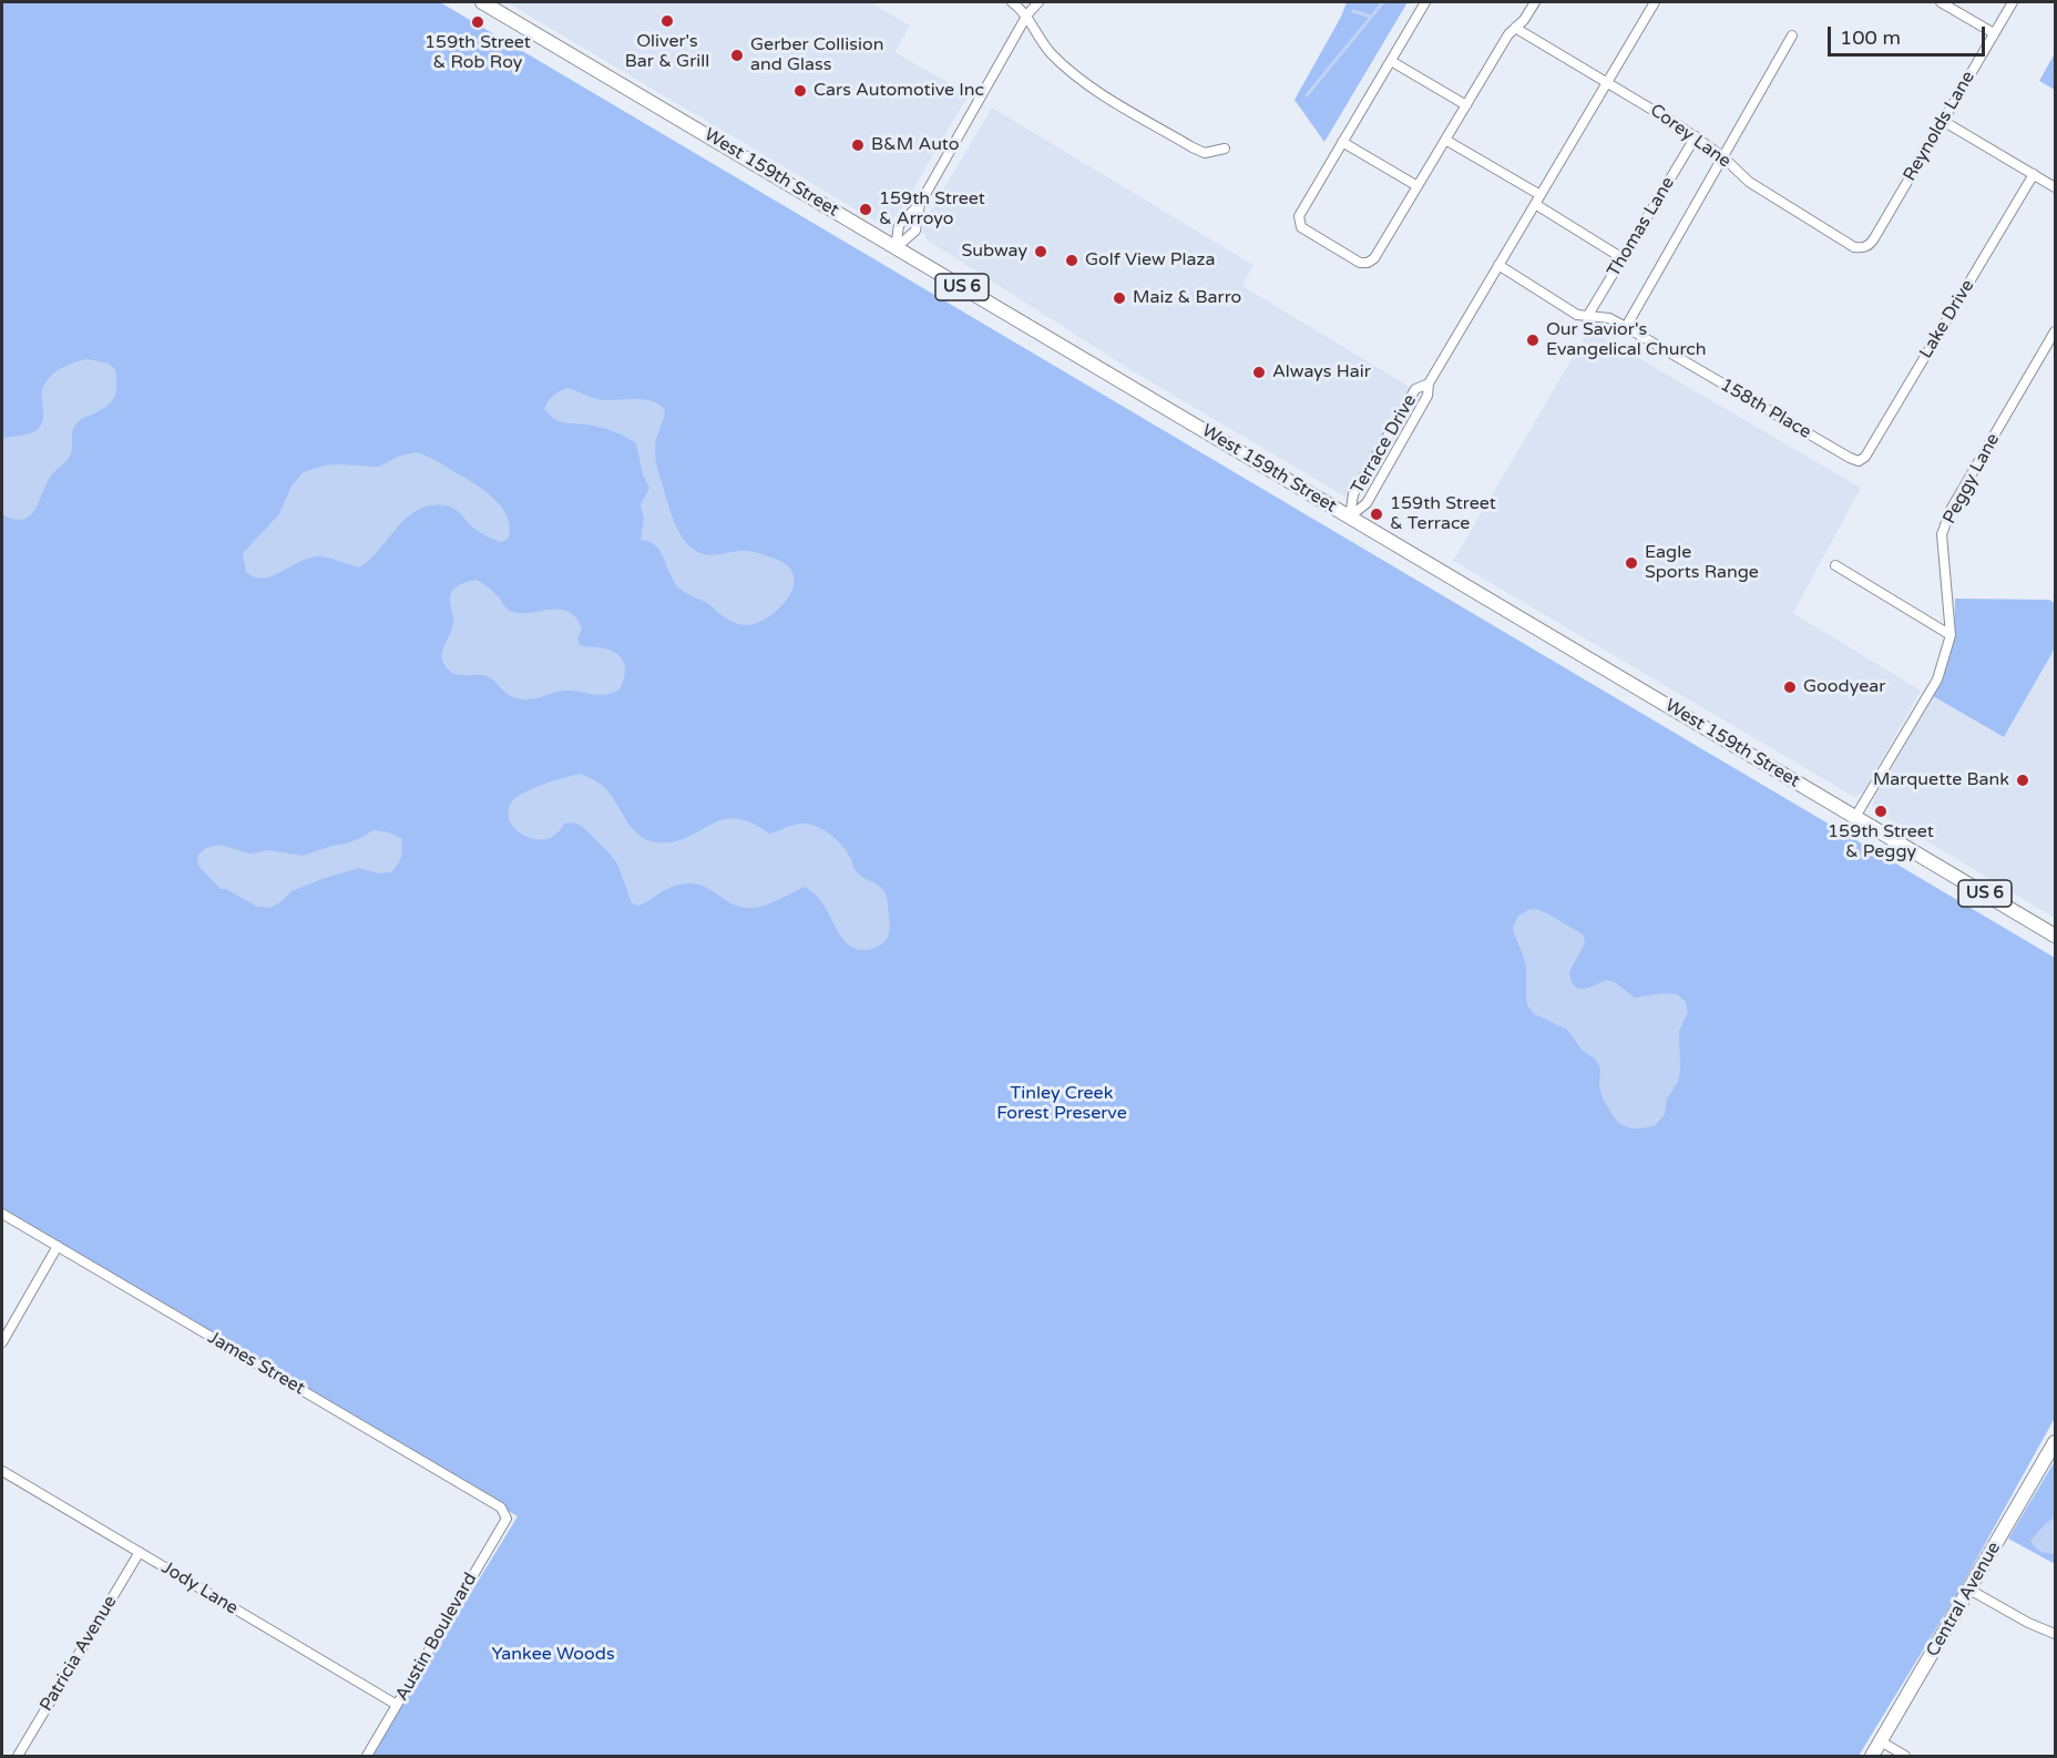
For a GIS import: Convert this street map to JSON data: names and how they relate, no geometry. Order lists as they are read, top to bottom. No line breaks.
{"streets":{"main road":["West 159th Street","US 6","Central Avenue"],"street":["Reynolds Lane","Corey Lane","Thomas Lane","Lake Drive","158th Place","Terrace Drive","Peggy Lane","James Street","Jody Lane","Austin Boulevard","Patricia Avenue"]},"crossings":[["Reynolds Lane","Corey Lane"],["Corey Lane","Thomas Lane"],["Corey Lane","Terrace Drive"],["West 159th Street","Terrace Drive"],["West 159th Street","Peggy Lane"],["Thomas Lane","158th Place"],["Lake Drive","158th Place"],["158th Place","Terrace Drive"],["James Street","Austin Boulevard"],["Jody Lane","Austin Boulevard"],["Jody Lane","Patricia Avenue"]],"parks":["Tinley Creek Forest Preserve","Yankee Woods"],"places":["Oliver's Bar & Grill","159th Street & Rob Roy","Gerber Collision and Glass","Cars Automotive Inc","B&M Auto","159th Street & Arroyo","Subway","Golf View Plaza","Maiz & Barro","Our Savior's Evangelical Church","Always Hair","159th Street & Terrace","Eagle Sports Range","Goodyear","Marquette Bank","159th Street & Peggy"],"scale_bar":"100 m"}
